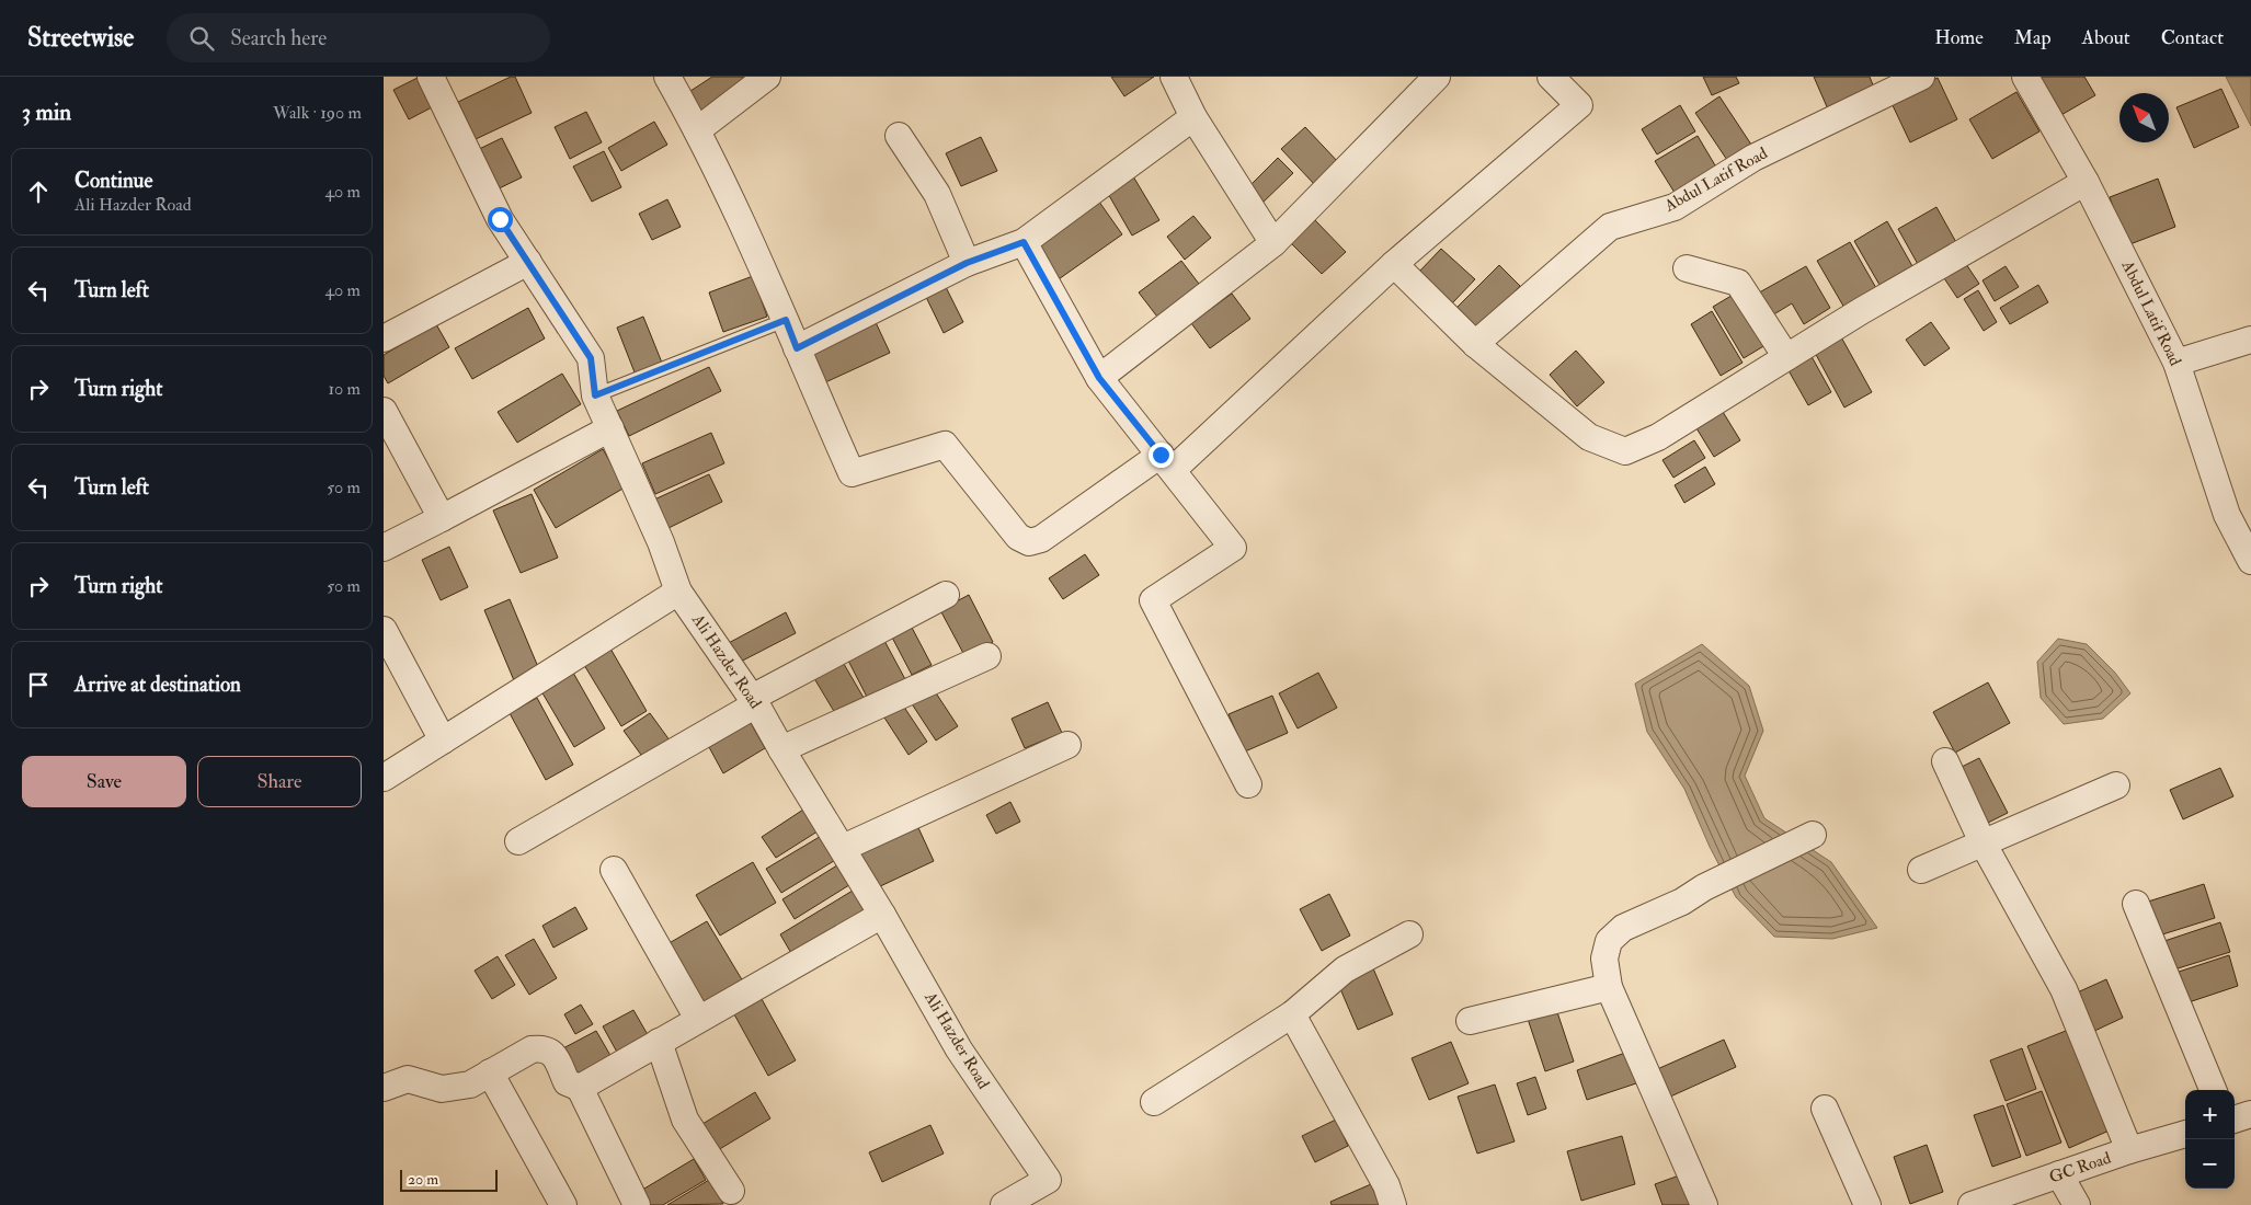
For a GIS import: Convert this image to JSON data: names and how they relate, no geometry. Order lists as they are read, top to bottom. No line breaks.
{"streets":{"street":["Abdul Latif Road","Ali Hazder Road","GC Road"]},"scale_bar":"20 m","north":"top left","page":{"header":"Streetwise","search":"Search here","nav":["Home","Map","About","Contact"],"heading":["3 min","Walk · 190 m"],"list":[["Continue","Ali Hazder Road","40 m"],["Turn left","40 m"],["Turn right","10 m"],["Turn left","50 m"],["Turn right","50 m"],"Arrive at destination"],"buttons":["Save","Share"],"map_buttons":["+","−"],"scale":"20 m"}}
